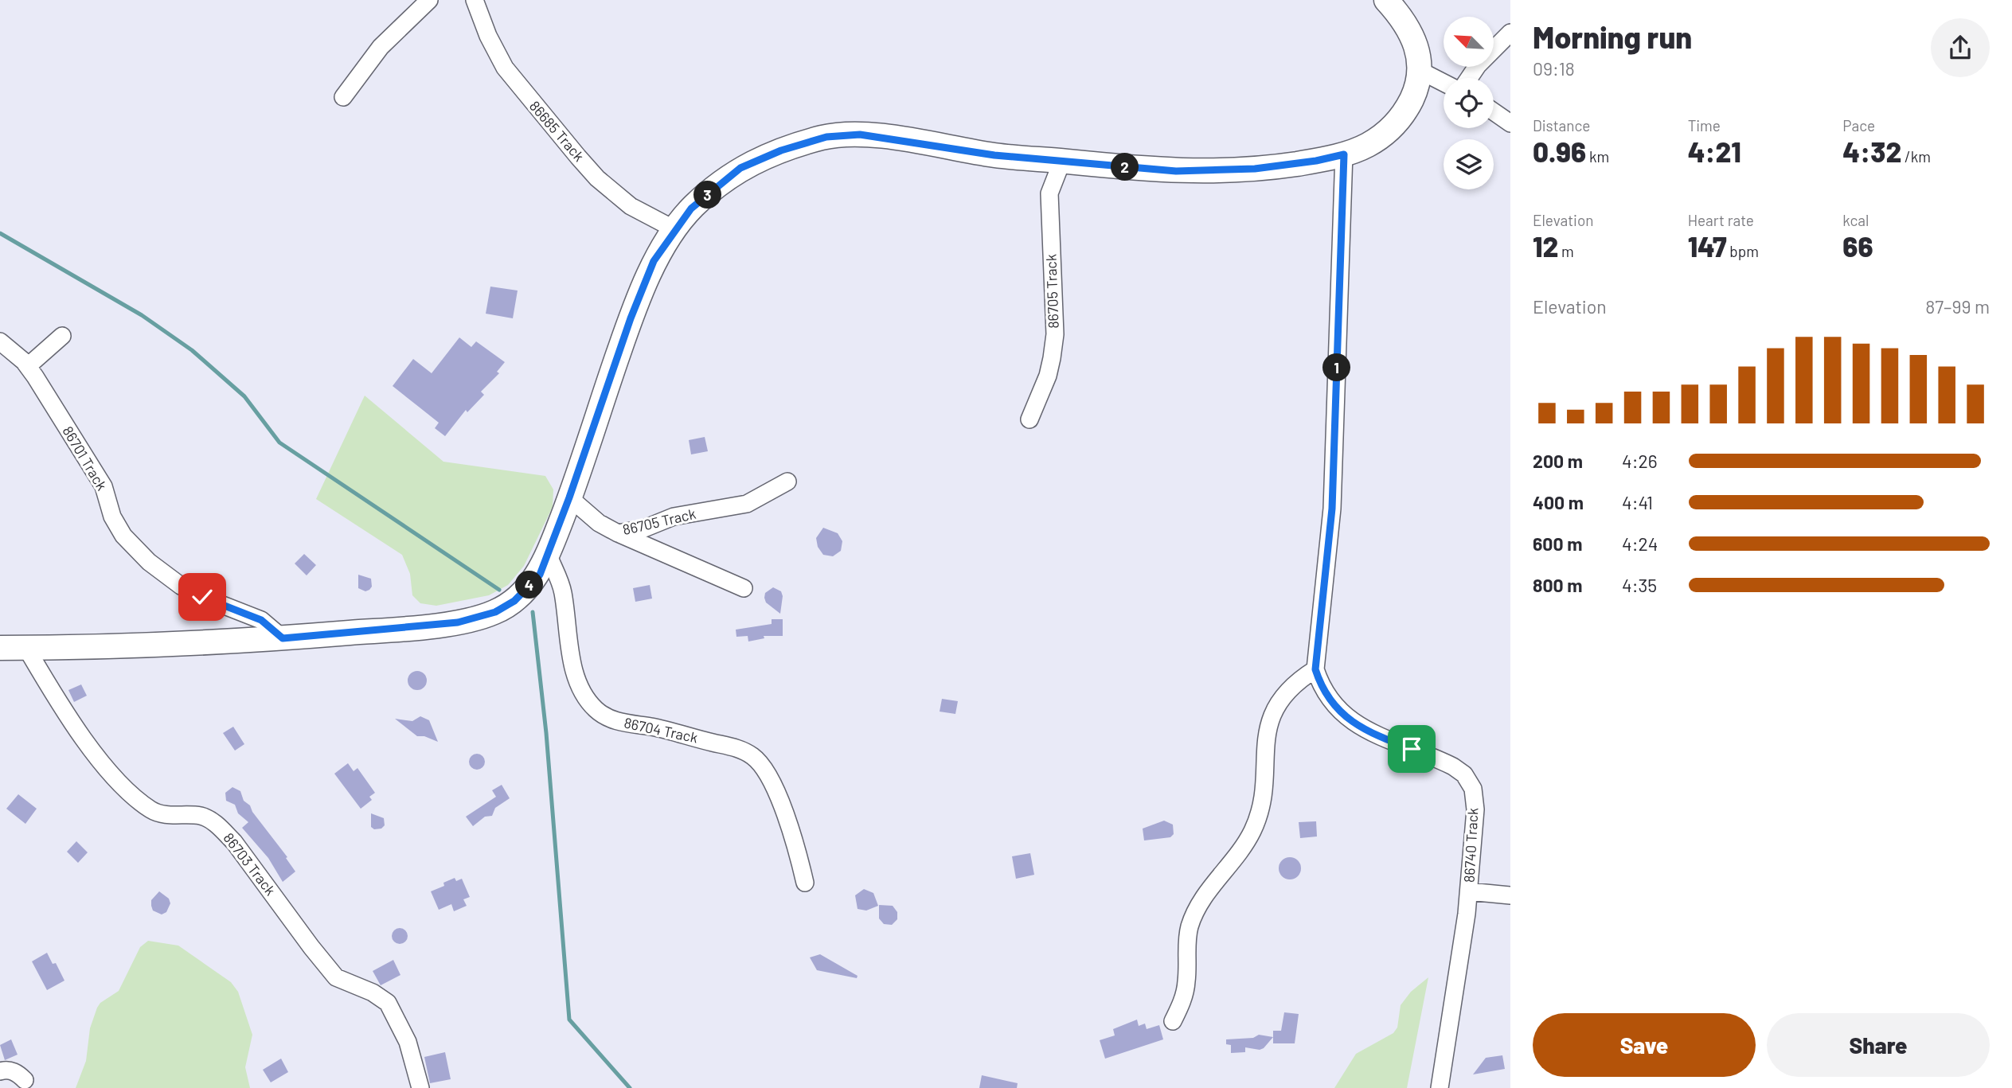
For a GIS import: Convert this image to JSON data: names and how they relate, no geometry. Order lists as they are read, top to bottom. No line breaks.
{"streets":{"street":["86685 Track","86705 Track","86701 Track","86704 Track","86740 Track","86703 Track"]},"north":"top left","page":{"heading":["Morning run","09:18"],"stats":[["Distance","0.96 km"],["Time","4:21"],["Pace","4:32 /km"],["Elevation","12 m"],["Heart rate","147 bpm"],["kcal","66"]],"pins":["2","3","1","4"],"chart":["Elevation","87–99 m"],"list":[{"name":"200 m","note":"4:26"},{"name":"400 m","note":"4:41"},{"name":"600 m","note":"4:24"},{"name":"800 m","note":"4:35"}],"buttons":["Save","Share"]}}
